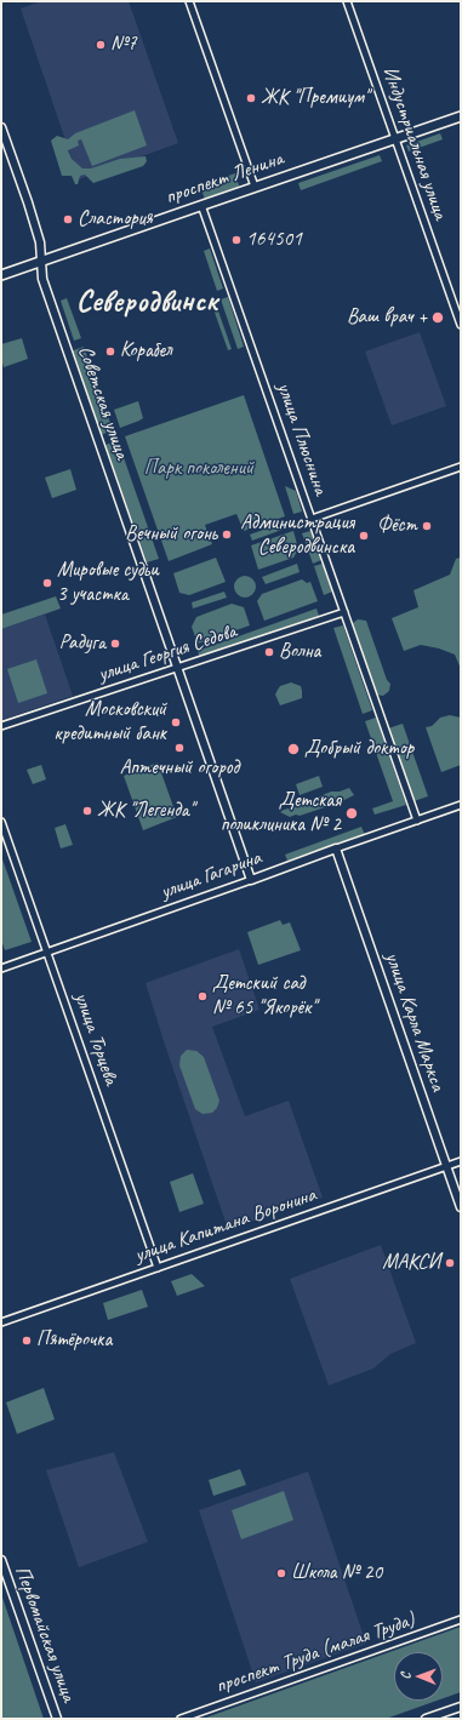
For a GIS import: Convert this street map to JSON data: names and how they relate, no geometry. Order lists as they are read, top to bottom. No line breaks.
{"streets":{"main road":["проспект Ленина"],"street":["Индустриальная улица","Советская улица","улица Плюснина","улица Георгия Седова","улица Гагарина","улица Карла Маркса","улица Торцева","улица Капитана Воронина","Первомайская улица","проспект Труда (малая Труда)"]},"crossings":[["Индустриальная улица","проспект Ленина"],["проспект Ленина","Советская улица"],["проспект Ленина","улица Плюснина"],["Советская улица","улица Георгия Седова"],["Советская улица","улица Гагарина"],["улица Плюснина","улица Георгия Седова"],["улица Плюснина","улица Гагарина"],["улица Гагарина","улица Карла Маркса"],["улица Гагарина","улица Торцева"],["улица Карла Маркса","улица Капитана Воронина"],["улица Торцева","улица Капитана Воронина"]],"districts":["Северодвинск"],"parks":["Парк поколений"],"places":["№7","ЖК \"Премиум\"","Сластория","164501","Ваш врач +","Корабел","Фёст","Вечный огонь","Администрация Северодвинска","Мировые судьи 3 участка","Радуга","Волна","Московский кредитный банк","Аптечный огород","Добрый доктор","ЖК \"Легенда\"","Детская поликлиника № 2","Детский сад № 65 \"Якорёк\"","МАКСИ","Пятёрочка","Школа № 20"],"north":"left"}
